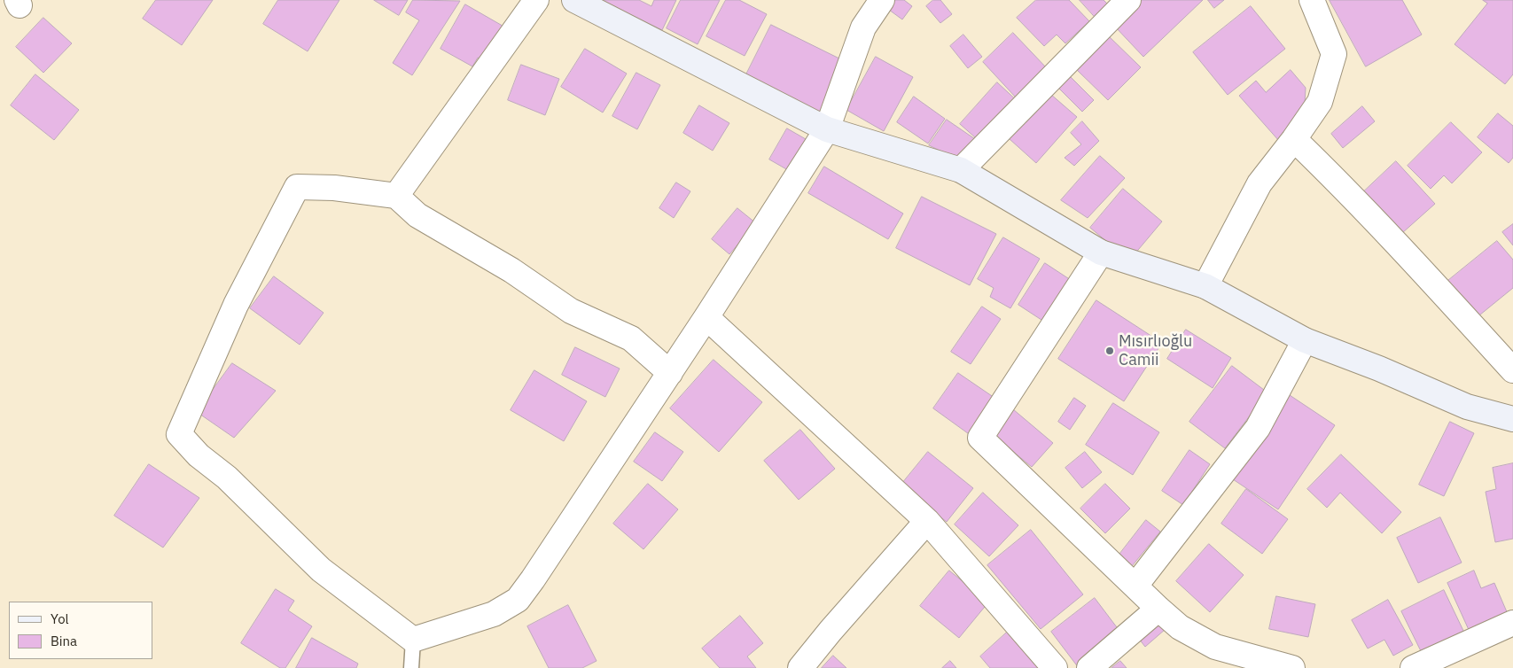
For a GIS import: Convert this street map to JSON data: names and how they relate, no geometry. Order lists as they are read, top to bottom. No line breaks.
{"places":["Mısırlıoğlu Camii"],"legend":["Yol","Bina"]}
